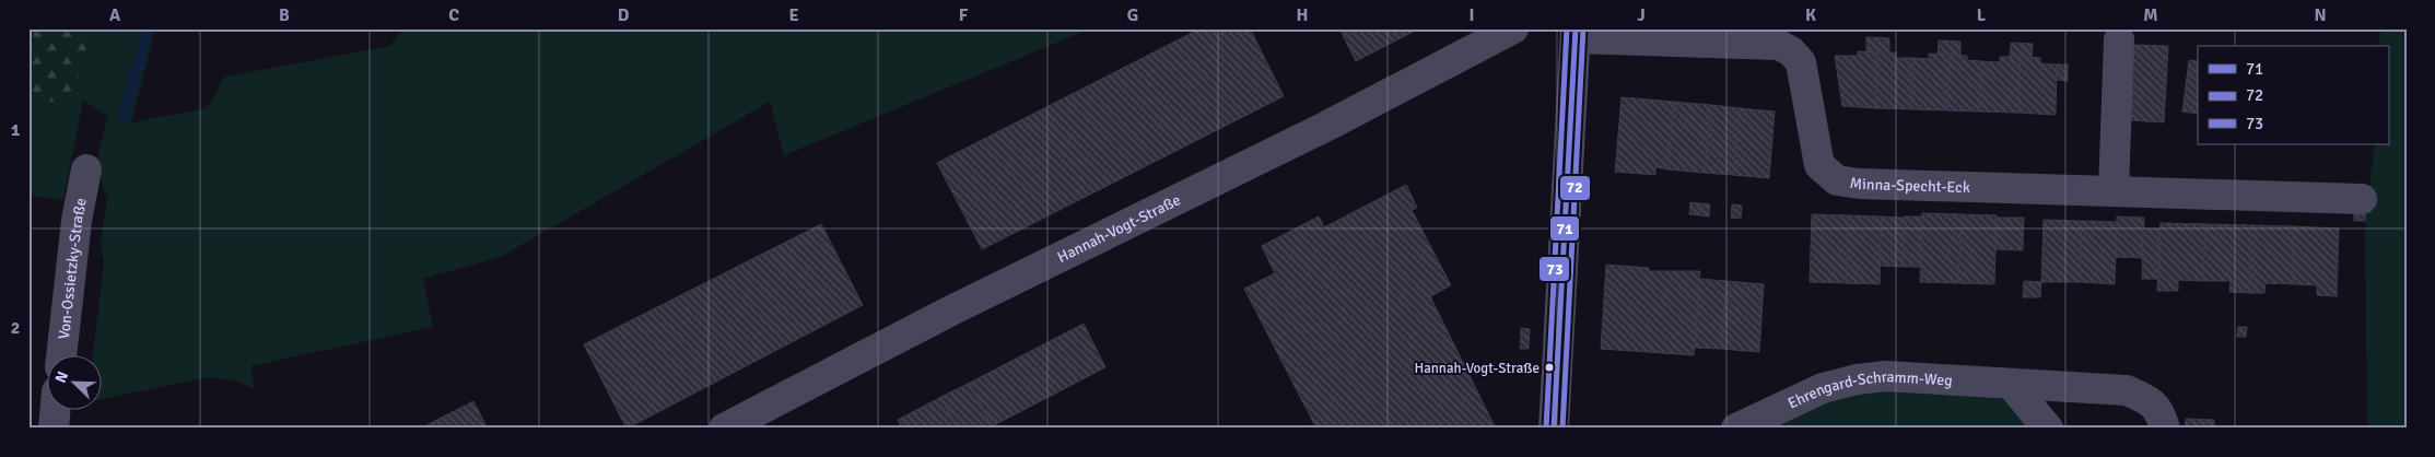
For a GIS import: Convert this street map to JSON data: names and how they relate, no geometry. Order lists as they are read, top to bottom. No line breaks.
{"streets":{"street":["Minna-Specht-Eck","Hannah-Vogt-Straße","Von-Ossietzky-Straße","Ehrengard-Schramm-Weg"]},"places":["Hannah-Vogt-Straße"],"lines":["transit line 71","transit line 72","transit line 73"],"legend":["71","72","73"],"north":"top left","grid":{"columns":["A","B","C","D","E","F","G","H","I","J","K","L","M","N"],"rows":["1","2"]}}
